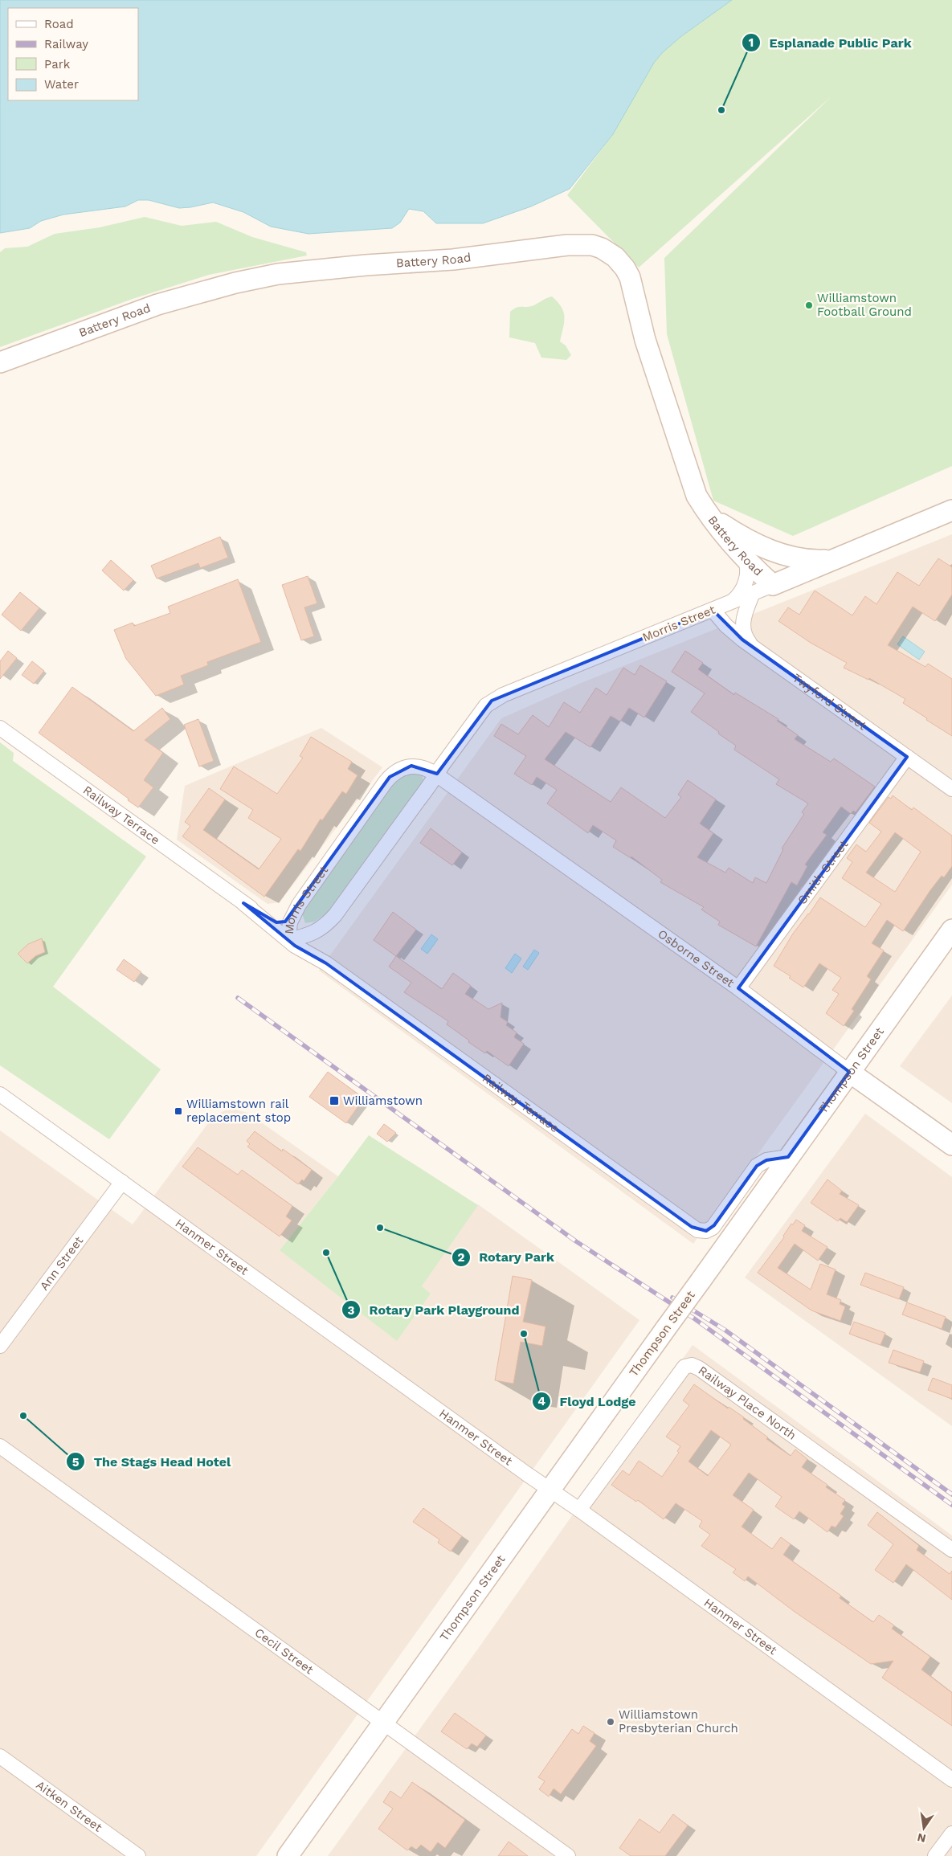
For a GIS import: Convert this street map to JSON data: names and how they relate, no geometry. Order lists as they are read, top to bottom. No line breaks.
{"streets":{"street":["Battery Road","Morris Street","Twyford Street","Railway Terrace","Smith Street","Osborne Street","Thompson Street","Hanmer Street","Ann Street","Railway Place North","Cecil Street","Aitken Street"]},"crossings":[["Battery Road","Morris Street"],["Morris Street","Twyford Street"],["Morris Street","Railway Terrace"],["Morris Street","Osborne Street"],["Twyford Street","Smith Street"],["Railway Terrace","Thompson Street"],["Smith Street","Osborne Street"],["Osborne Street","Thompson Street"],["Thompson Street","Hanmer Street"],["Thompson Street","Cecil Street"],["Hanmer Street","Ann Street"],["Hanmer Street","Railway Place North"]],"places":{"other":["Esplanade Public Park","Williamstown Football Ground","Rotary Park","Rotary Park Playground","Floyd Lodge","The Stags Head Hotel","Williamstown Presbyterian Church"],"transit":["Williamstown","Williamstown rail replacement stop"]},"legend":["Road","Railway","Park","Water"],"north":"bottom"}
